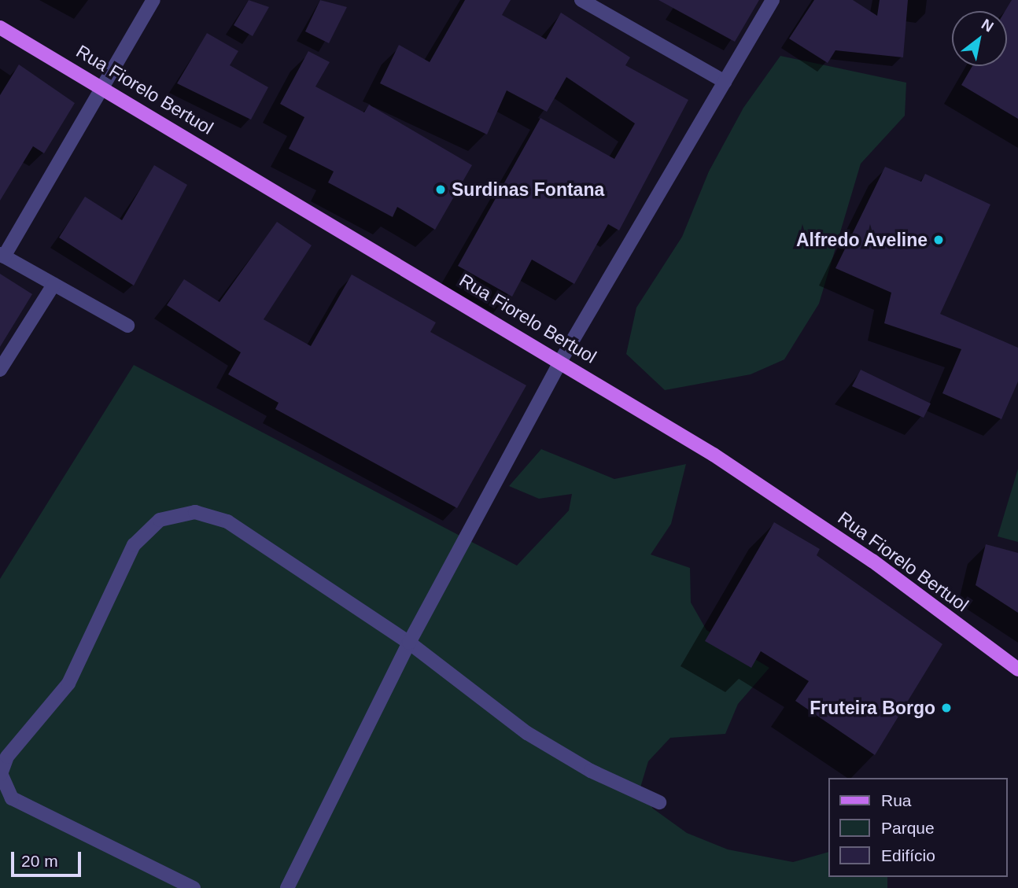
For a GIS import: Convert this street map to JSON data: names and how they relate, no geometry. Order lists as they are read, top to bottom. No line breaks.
{"streets":{"main road":["Rua Fiorelo Bertuol"]},"places":["Surdinas Fontana","Alfredo Aveline","Fruteira Borgo"],"legend":["Rua","Parque","Edifício"],"scale_bar":"20 m","north":"top right"}
